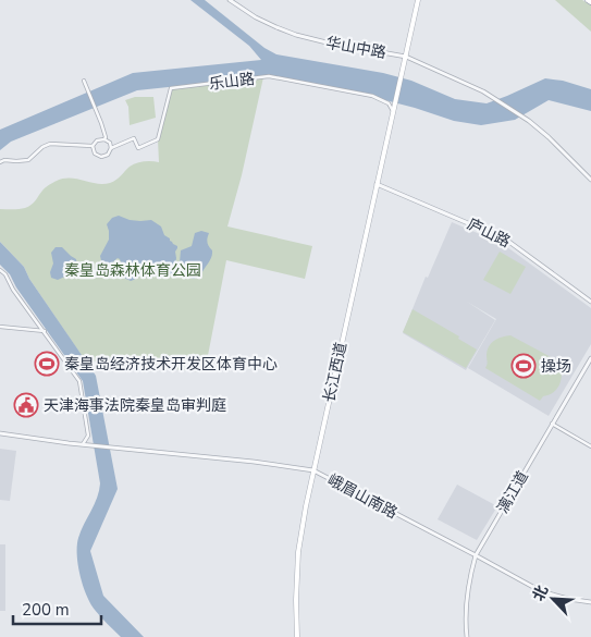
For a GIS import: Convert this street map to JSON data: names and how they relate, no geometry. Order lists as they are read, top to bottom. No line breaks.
{"streets":{"main road":["长江西道"],"street":["华山中路","乐山路","庐山路","漓江道","峨眉山南路"]},"crossings":[["华山中路","长江西道"],["乐山路","长江西道"],["庐山路","长江西道"],["长江西道","峨眉山南路"],["漓江道","峨眉山南路"]],"parks":["秦皇岛森林体育公园"],"places":{"sports":["秦皇岛经济技术开发区体育中心","操场"],"public building":["天津海事法院秦皇岛审判庭"]},"scale_bar":"200 m","north":"top left"}
